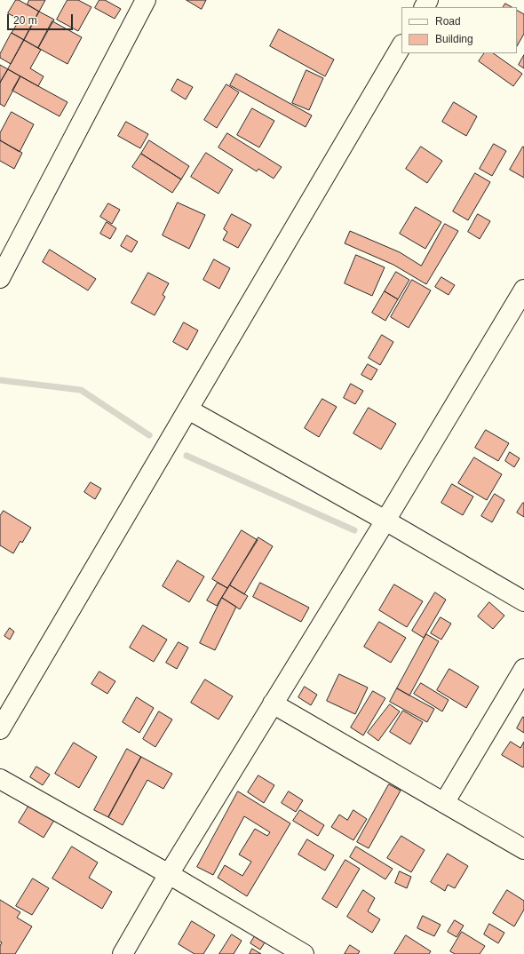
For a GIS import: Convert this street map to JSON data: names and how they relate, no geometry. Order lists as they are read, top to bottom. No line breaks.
{"legend":["Road","Building"],"scale_bar":"20 m"}
